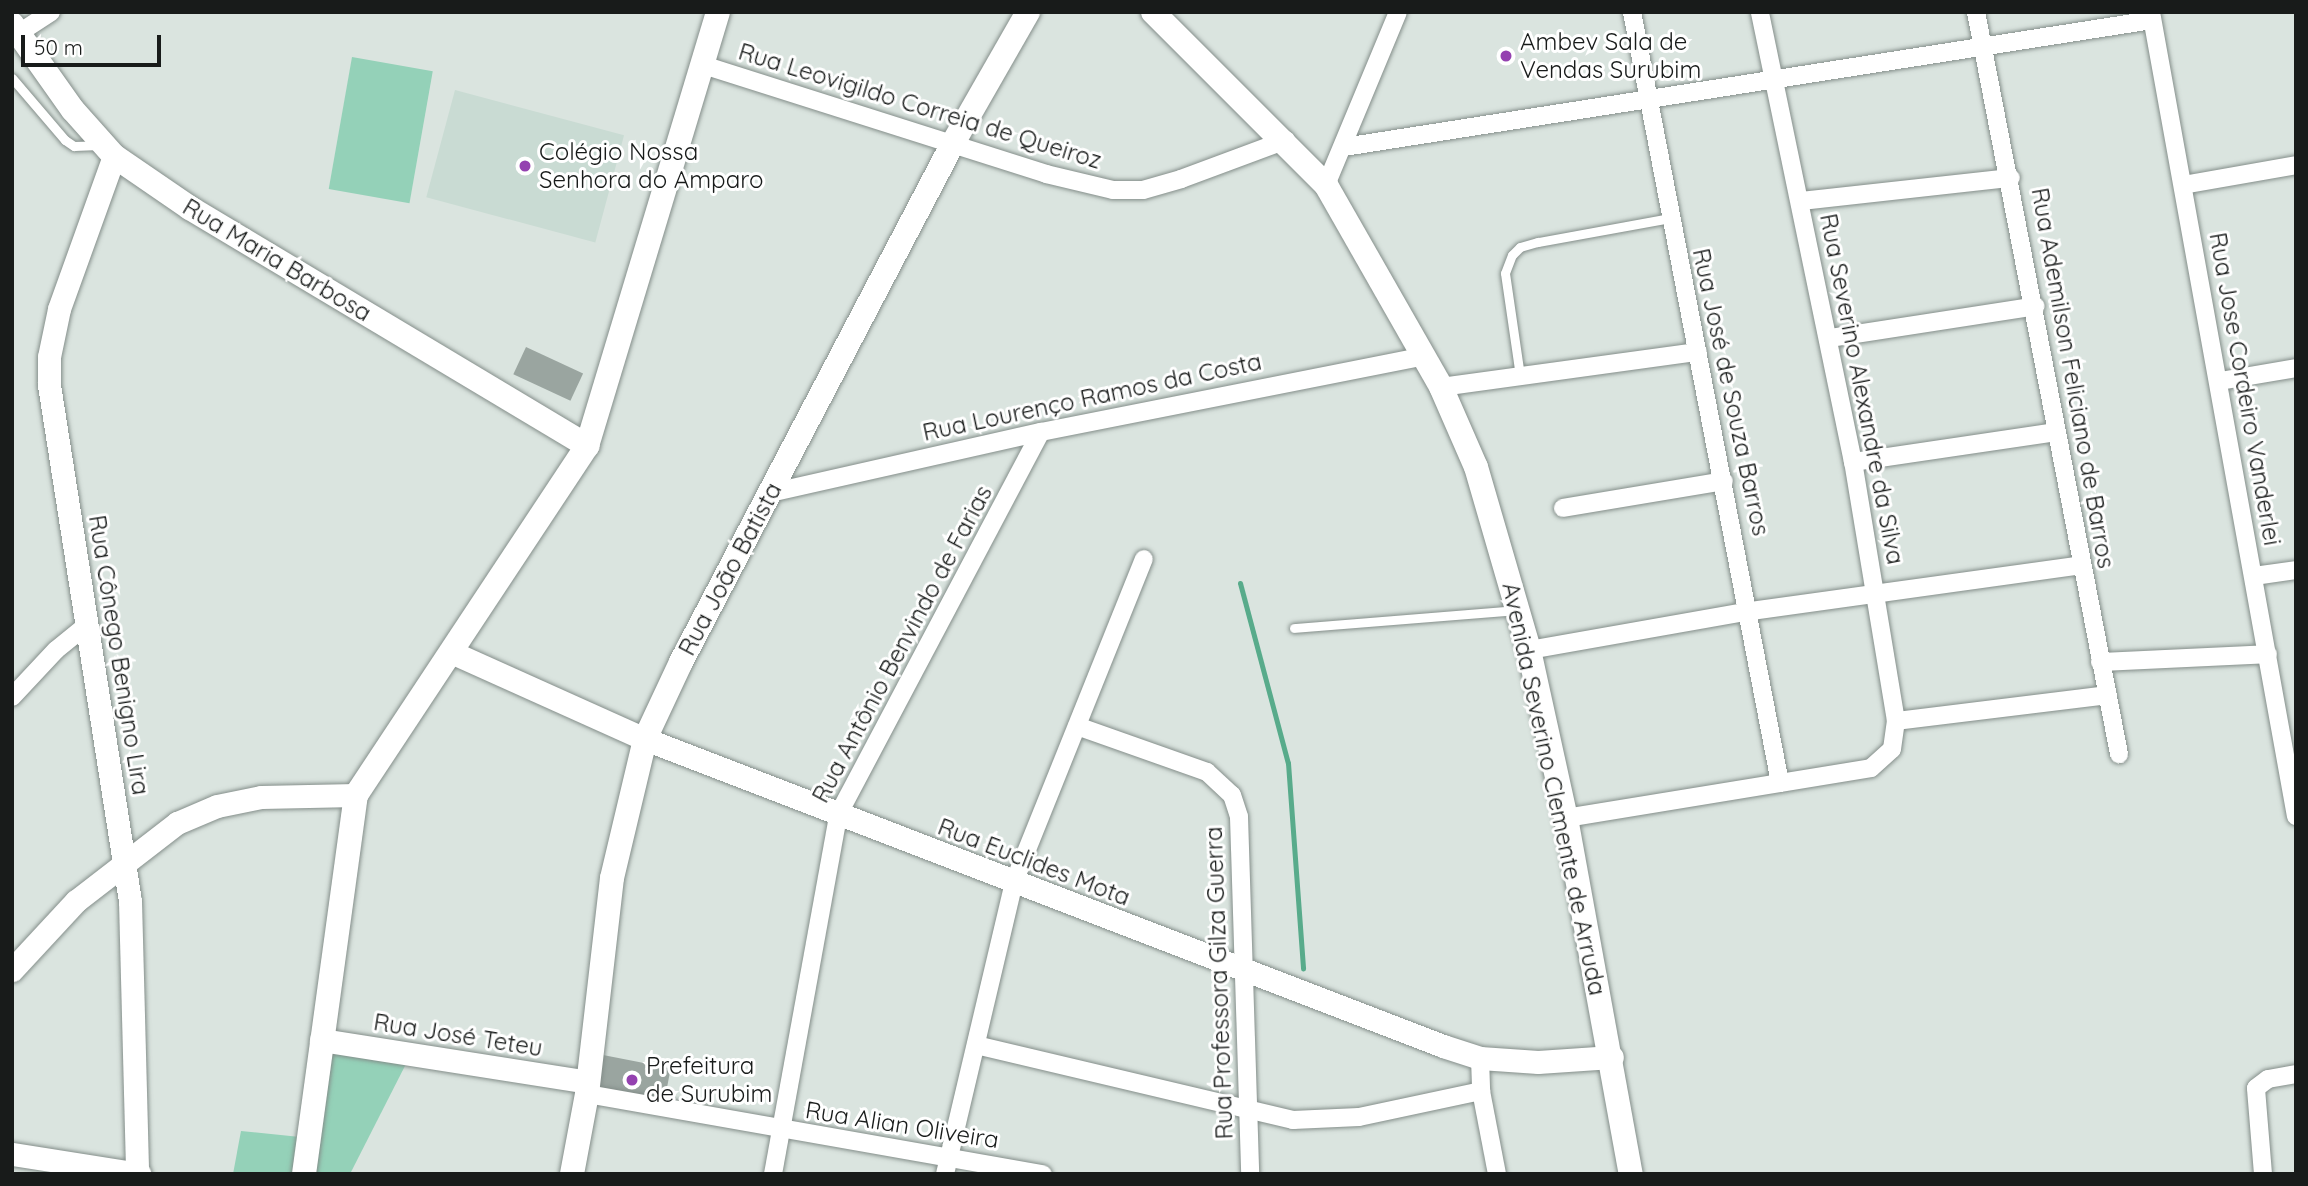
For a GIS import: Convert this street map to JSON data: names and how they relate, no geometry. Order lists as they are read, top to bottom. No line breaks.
{"streets":{"main road":["Rua Maria Barbosa","Rua João Batista","Avenida Severino Clemente de Arruda"],"street":["Rua Leovigildo Correia de Queiroz","Rua Ademilson Feliciano de Barros","Rua Severino Alexandre da Silva","Rua Jose Cordeiro Vanderlei","Rua José de Souza Barros","Rua Lourenço Ramos da Costa","Rua Antônio Benvindo de Farias","Rua Cônego Benigno Lira","Rua Euclides Mota","Rua Professora Gilza Guerra","Rua José Teteu","Rua Alian Oliveira"]},"crossings":[["Rua Leovigildo Correia de Queiroz","Rua João Batista"],["Rua Leovigildo Correia de Queiroz","Avenida Severino Clemente de Arruda"],["Rua Maria Barbosa","Rua Cônego Benigno Lira"],["Rua Severino Alexandre da Silva","Rua José de Souza Barros"],["Rua Lourenço Ramos da Costa","Rua João Batista"],["Rua Lourenço Ramos da Costa","Rua Antônio Benvindo de Farias"],["Rua Lourenço Ramos da Costa","Avenida Severino Clemente de Arruda"],["Rua João Batista","Rua Euclides Mota"],["Rua João Batista","Rua José Teteu"],["Rua João Batista","Rua Alian Oliveira"],["Rua Antônio Benvindo de Farias","Rua Euclides Mota"],["Rua Antônio Benvindo de Farias","Rua Alian Oliveira"],["Avenida Severino Clemente de Arruda","Rua Euclides Mota"],["Rua Euclides Mota","Rua Professora Gilza Guerra"],["Rua José Teteu","Rua Alian Oliveira"]],"places":["Ambev Sala de Vendas Surubim","Colégio Nossa Senhora do Amparo","Prefeitura de Surubim"],"scale_bar":"50 m"}
